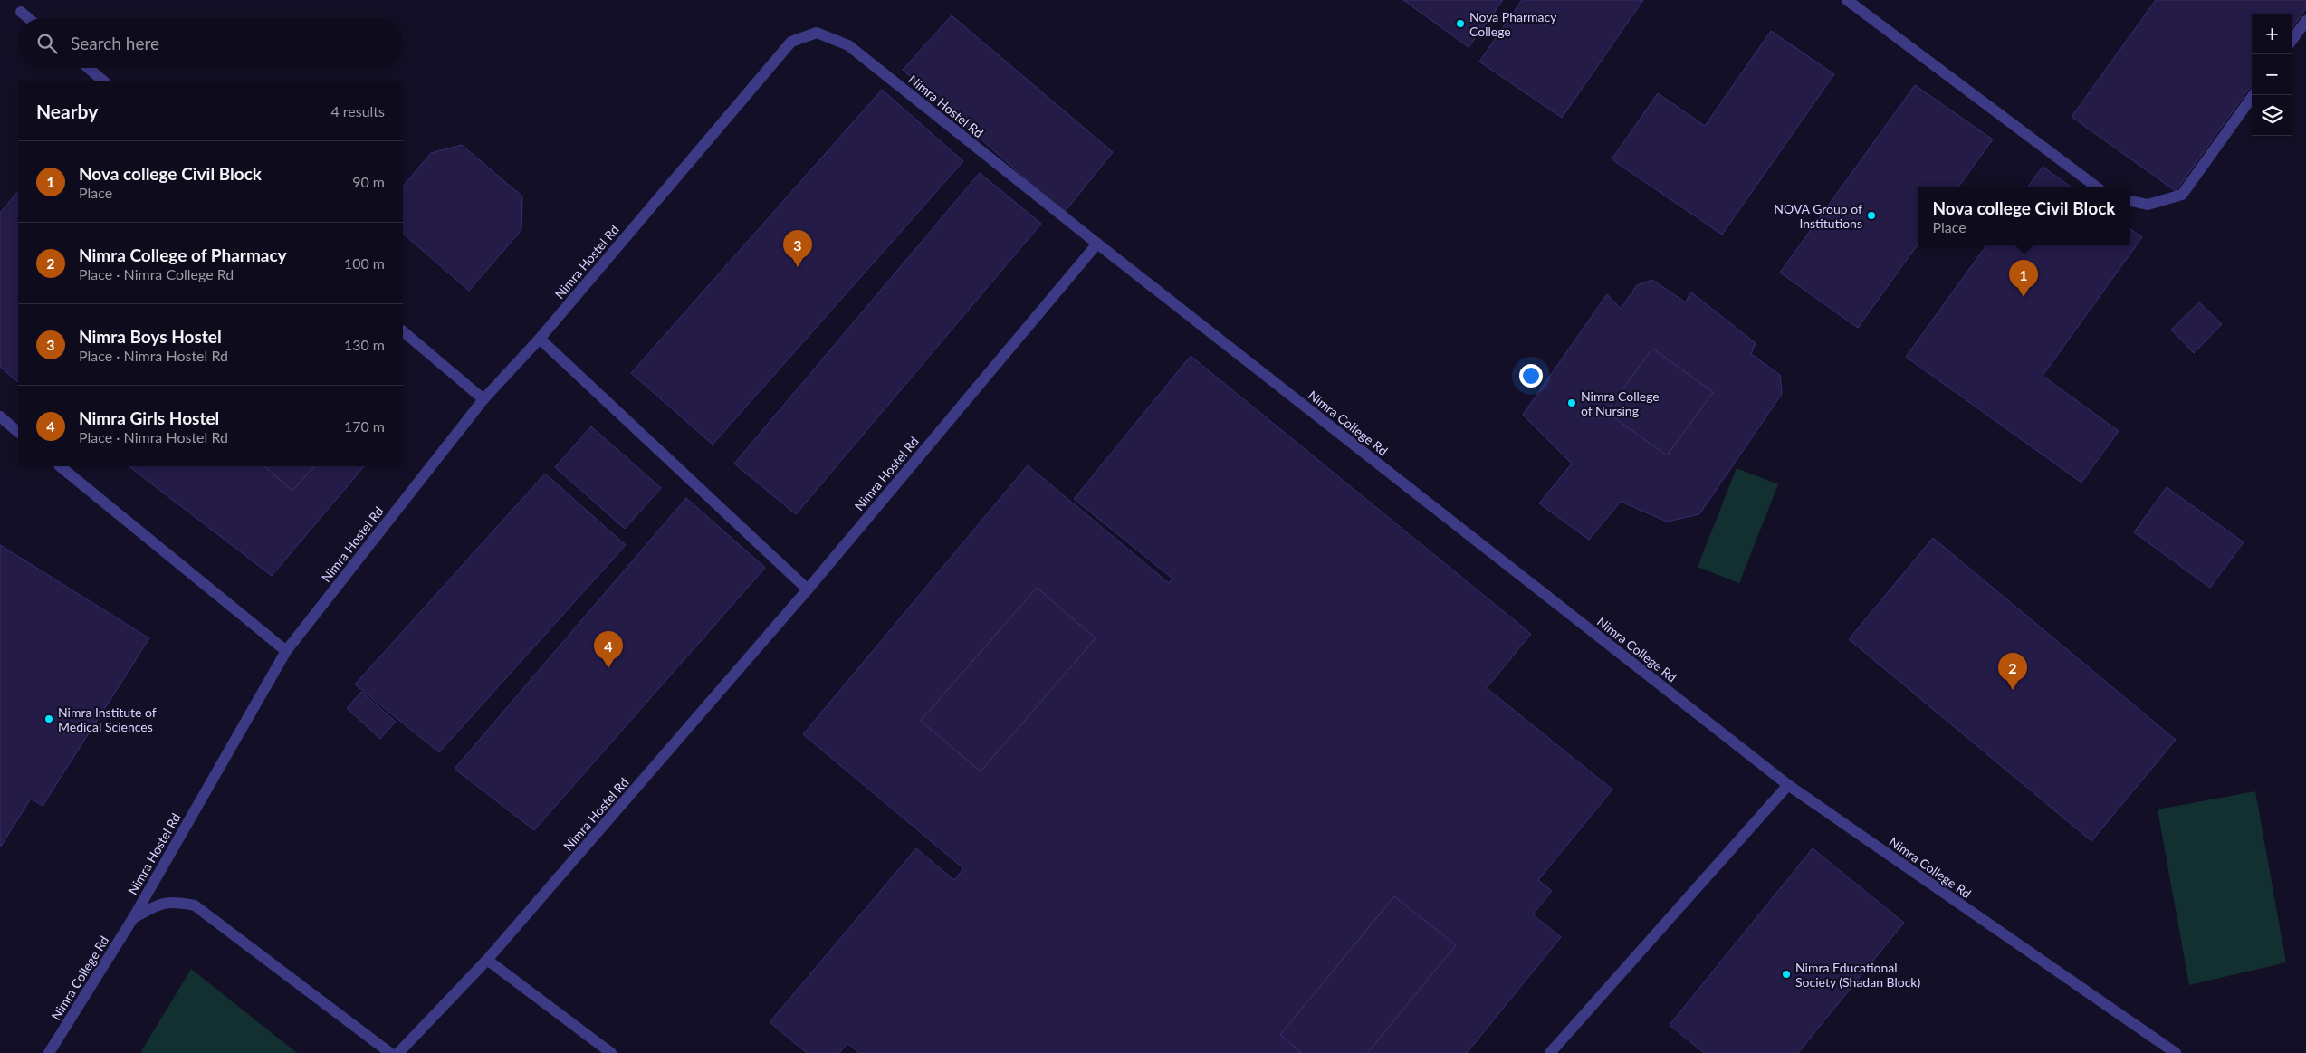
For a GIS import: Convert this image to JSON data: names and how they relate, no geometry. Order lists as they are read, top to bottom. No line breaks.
{"streets":{"street":["Nimra Hostel Rd","Nimra College Rd"]},"crossings":[["Nimra Hostel Rd","Nimra College Rd"]],"places":["Nova Pharmacy College","NOVA Group of Institutions","Nimra College of Nursing","Nimra Institute of Medical Sciences","Nimra Educational Society (Shadan Block)"],"page":{"map_buttons":["+","−"],"search":"Search here","heading":["Nearby","4 results"],"list":[{"mark":"1","name":"Nova college Civil Block","note":"Place","value":"90 m"},{"mark":"2","name":"Nimra College of Pharmacy","note":"Place · Nimra College Rd","value":"100 m"},{"mark":"3","name":"Nimra Boys Hostel","note":"Place · Nimra Hostel Rd","value":"130 m"},{"mark":"4","name":"Nimra Girls Hostel","note":"Place · Nimra Hostel Rd","value":"170 m"}],"popup":["Nova college Civil Block","Place"],"pins":["3","1","4","2"]}}
